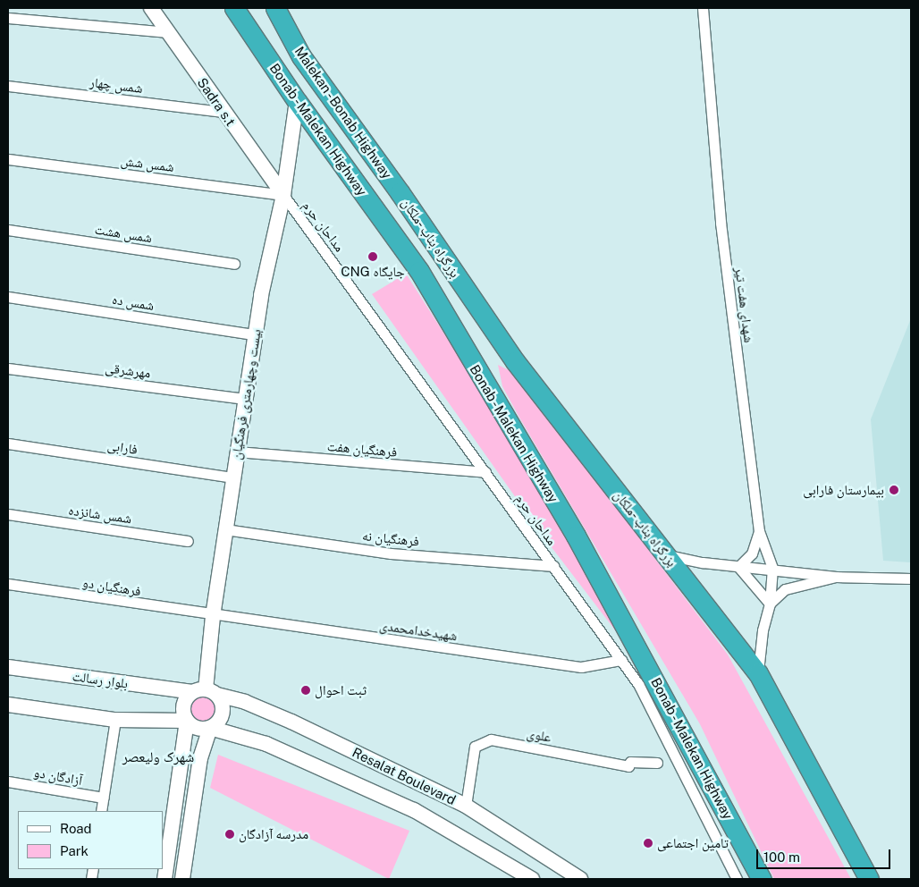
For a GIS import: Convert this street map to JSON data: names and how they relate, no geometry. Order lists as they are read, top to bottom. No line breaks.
{"streets":{"highway":["Malekan - Bonab Highway","Bonab - Malekan Highway","بزرگراه بناب -ملکان"],"street":["شمس چهار","Sadra s.t","شمس شش","مداحان حرم","شمس هشت","شمس ده","شهدای هفت تیر","مهرشرقی","بیست وچهارمتری فرهنگیان","فارابی","فرهنگیان هفت","شمس شانزده","فرهنگیان نه","فرهنگیان دو","شهیدخدامحمدی","بلوار رسالت","علوی","آزادگان دو","Resalat Boulevard"]},"crossings":[["شمس چهار","Sadra s.t"],["Sadra s.t","شمس شش"],["Sadra s.t","مداحان حرم"],["Sadra s.t","بیست وچهارمتری فرهنگیان"],["Malekan - Bonab Highway","بزرگراه بناب -ملکان"],["Bonab - Malekan Highway","بیست وچهارمتری فرهنگیان"],["شمس شش","مداحان حرم"],["شمس شش","بیست وچهارمتری فرهنگیان"],["مداحان حرم","بیست وچهارمتری فرهنگیان"],["مداحان حرم","فرهنگیان هفت"],["مداحان حرم","فرهنگیان نه"],["مداحان حرم","شهیدخدامحمدی"],["بزرگراه بناب -ملکان","شهدای هفت تیر"],["شمس ده","بیست وچهارمتری فرهنگیان"],["مهرشرقی","بیست وچهارمتری فرهنگیان"],["بیست وچهارمتری فرهنگیان","فارابی"],["بیست وچهارمتری فرهنگیان","فرهنگیان هفت"],["بیست وچهارمتری فرهنگیان","فرهنگیان نه"],["بیست وچهارمتری فرهنگیان","فرهنگیان دو"],["بیست وچهارمتری فرهنگیان","شهیدخدامحمدی"],["بیست وچهارمتری فرهنگیان","بلوار رسالت"],["بیست وچهارمتری فرهنگیان","Resalat Boulevard"],["فرهنگیان دو","شهیدخدامحمدی"],["بلوار رسالت","Resalat Boulevard"],["علوی","Resalat Boulevard"]],"districts":["شهرک ولیعصر"],"places":["CNG جایگاه","بیمارستان فارابی","ثبت احوال","مدرسه آزادگان","تامین اجتماعی"],"legend":["Road","Park"],"scale_bar":"100 m"}
